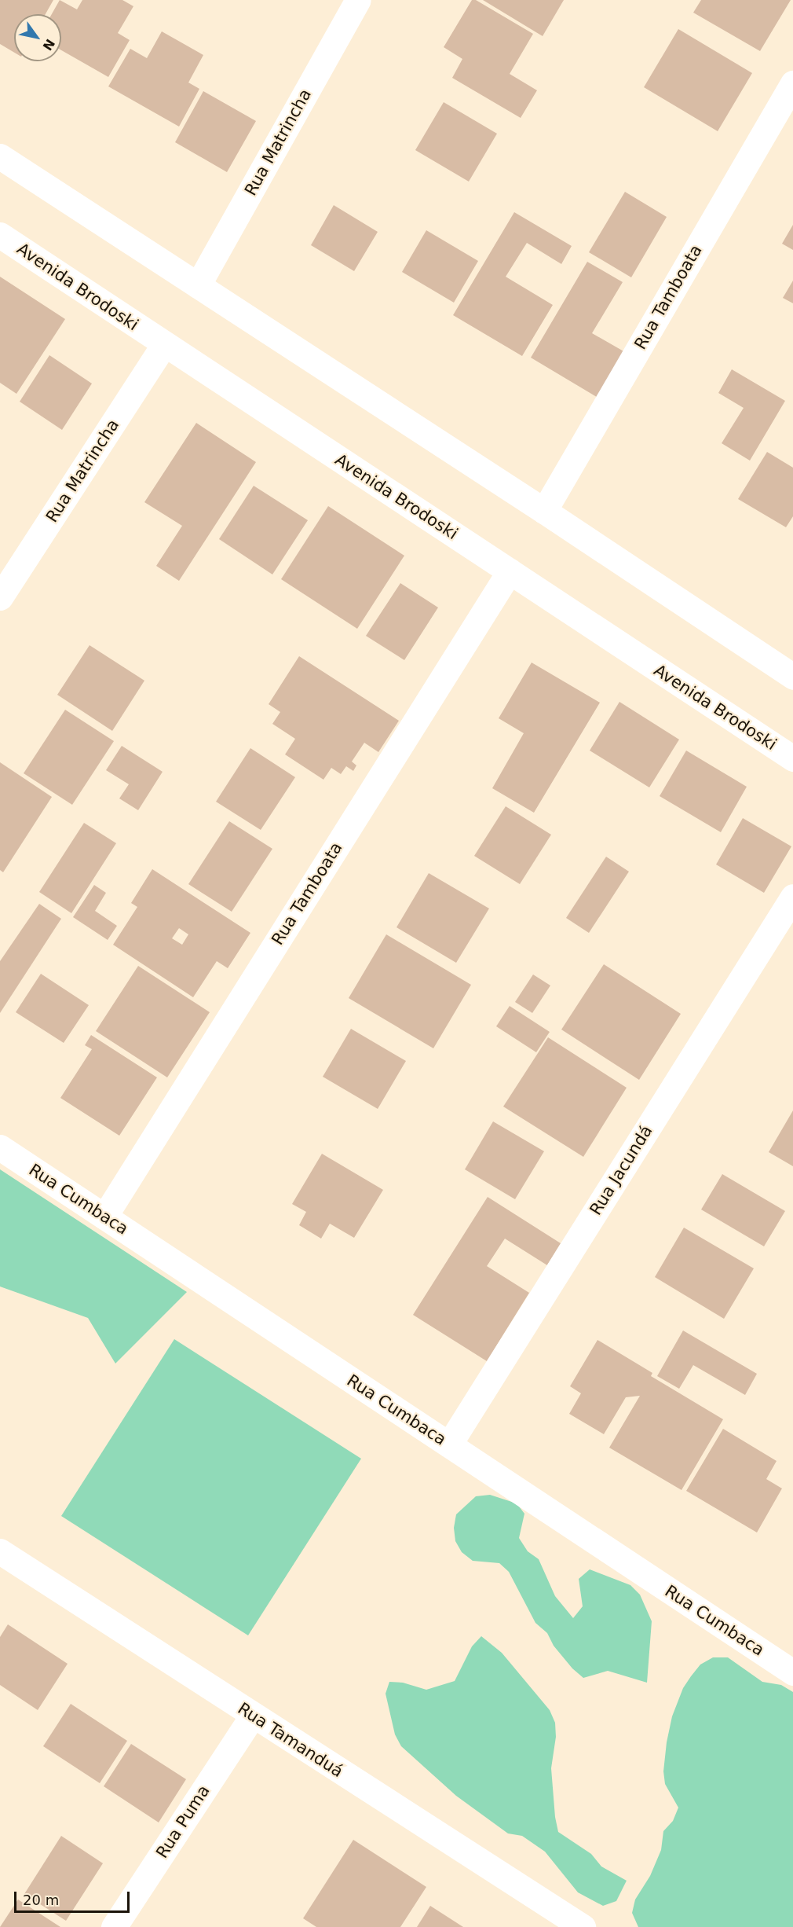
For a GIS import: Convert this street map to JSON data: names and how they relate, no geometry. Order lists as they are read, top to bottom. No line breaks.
{"streets":{"street":["Rua Matrincha","Avenida Brodoski","Rua Tamboata","Rua Jacundá","Rua Cumbaca","Rua Tamanduá","Rua Puma"]},"crossings":[["Rua Matrincha","Avenida Brodoski"],["Avenida Brodoski","Rua Tamboata"],["Rua Tamboata","Rua Cumbaca"],["Rua Jacundá","Rua Cumbaca"],["Rua Tamanduá","Rua Puma"]],"scale_bar":"20 m","north":"bottom right"}
